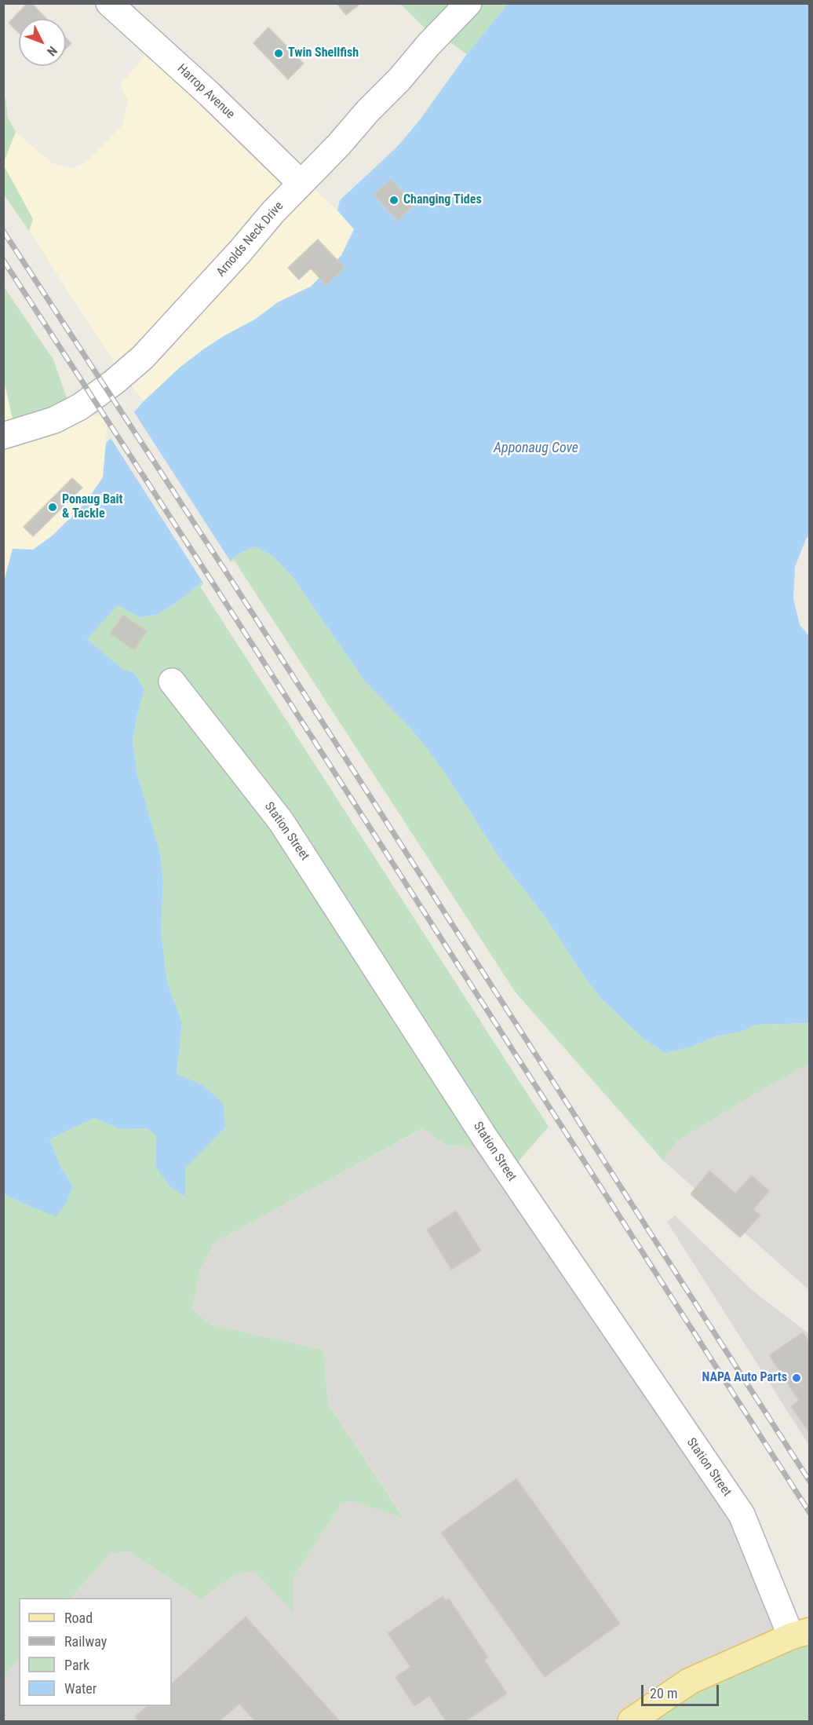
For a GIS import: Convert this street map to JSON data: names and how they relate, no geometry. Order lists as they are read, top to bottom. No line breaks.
{"streets":{"street":["Harrop Avenue","Arnolds Neck Drive","Station Street"]},"crossings":[["Harrop Avenue","Arnolds Neck Drive"]],"water":["Apponaug Cove"],"places":["Twin Shellfish","Changing Tides","Ponaug Bait & Tackle","NAPA Auto Parts"],"legend":["Road","Railway","Park","Water"],"scale_bar":"20 m","north":"bottom right"}
